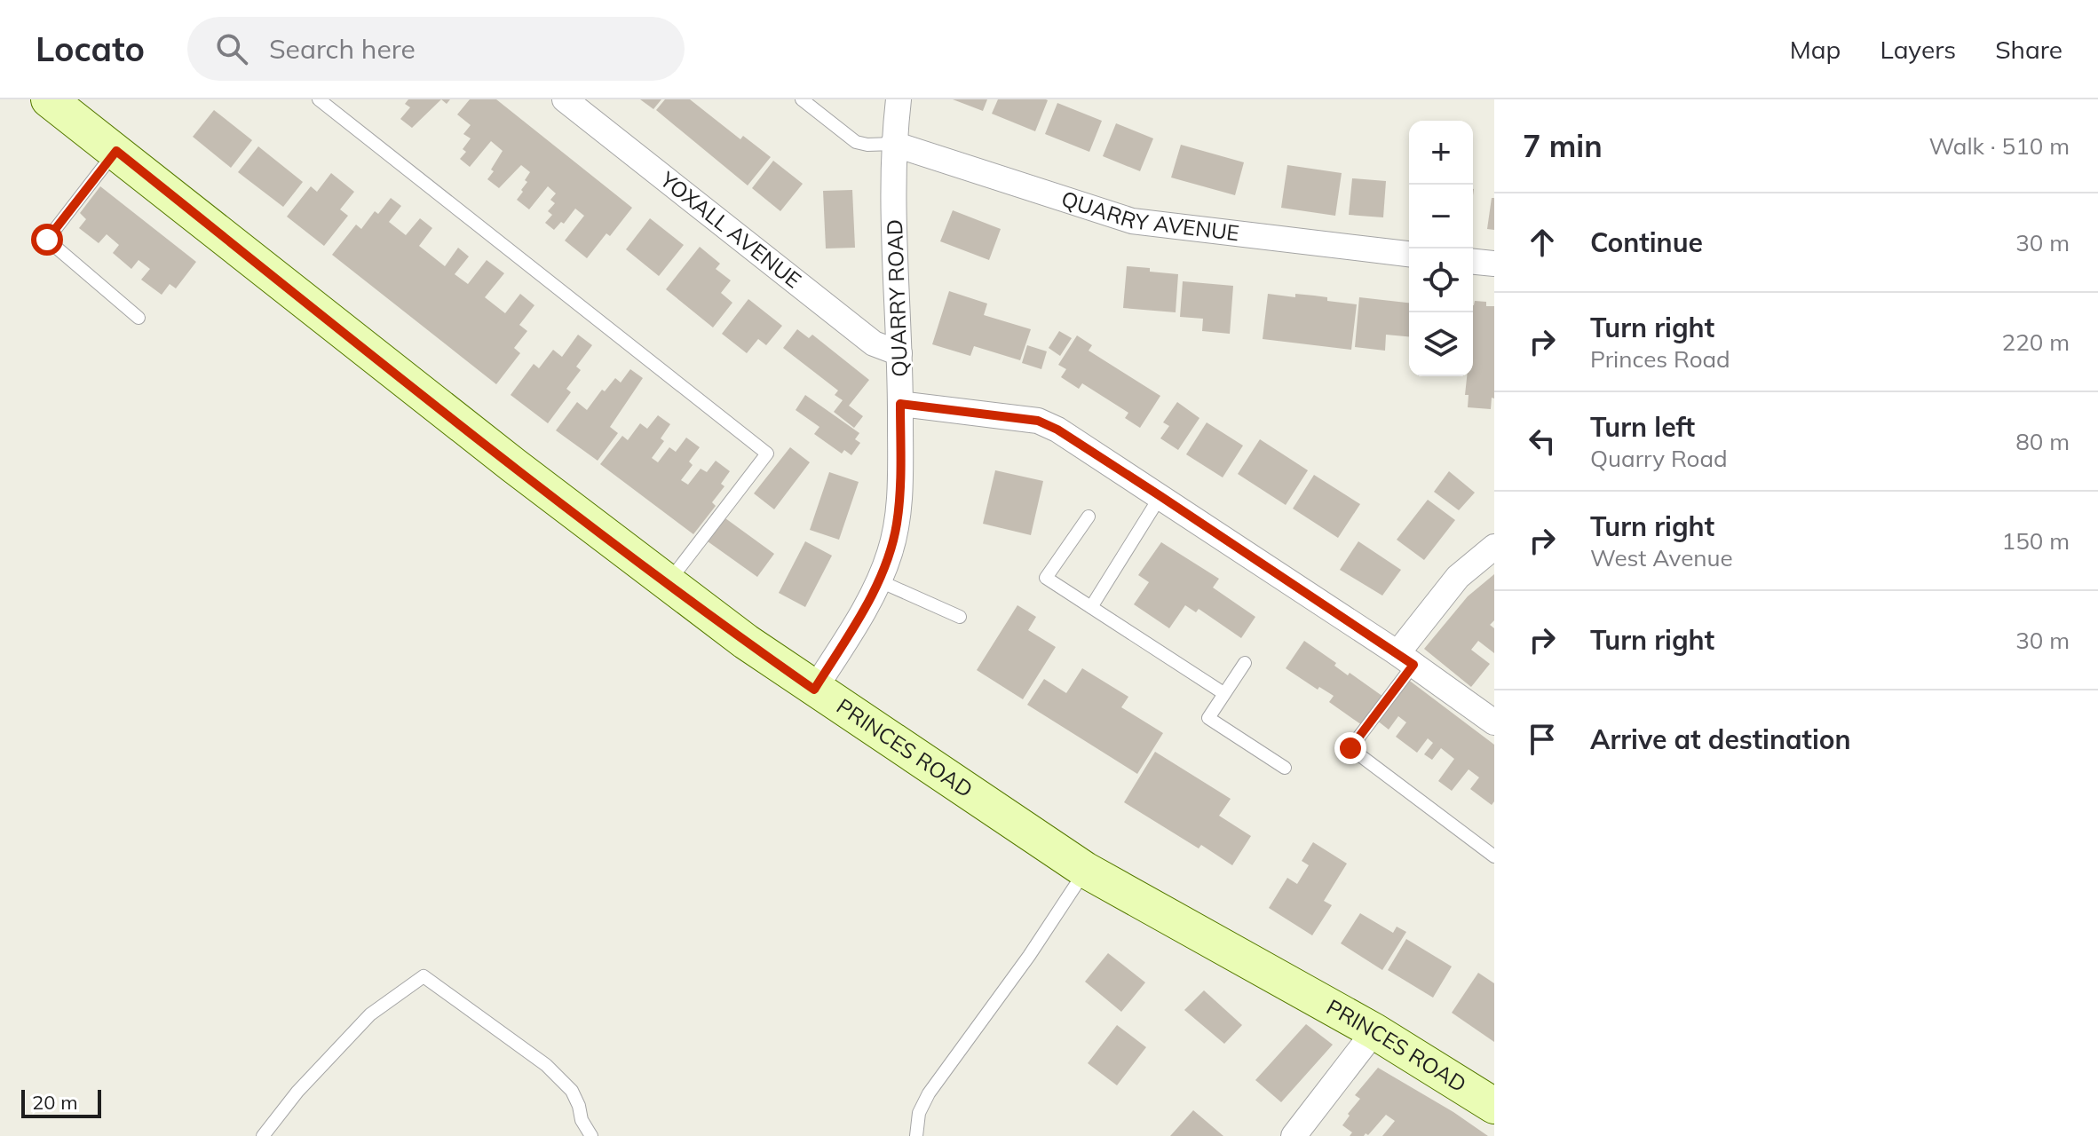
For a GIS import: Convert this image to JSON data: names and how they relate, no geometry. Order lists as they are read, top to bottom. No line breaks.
{"streets":{"street":["QUARRY AVENUE","YOXALL AVENUE","QUARRY ROAD","PRINCES ROAD"]},"crossings":[["QUARRY AVENUE","QUARRY ROAD"],["YOXALL AVENUE","QUARRY ROAD"],["QUARRY ROAD","PRINCES ROAD"]],"scale_bar":"20 m","page":{"header":"Locato","search":"Search here","nav":["Map","Layers","Share"],"heading":["7 min","Walk · 510 m"],"map_buttons":["+","−"],"list":[["Continue","30 m"],["Turn right","Princes Road","220 m"],["Turn left","Quarry Road","80 m"],["Turn right","West Avenue","150 m"],["Turn right","30 m"],"Arrive at destination"],"scale":"20 m"}}
